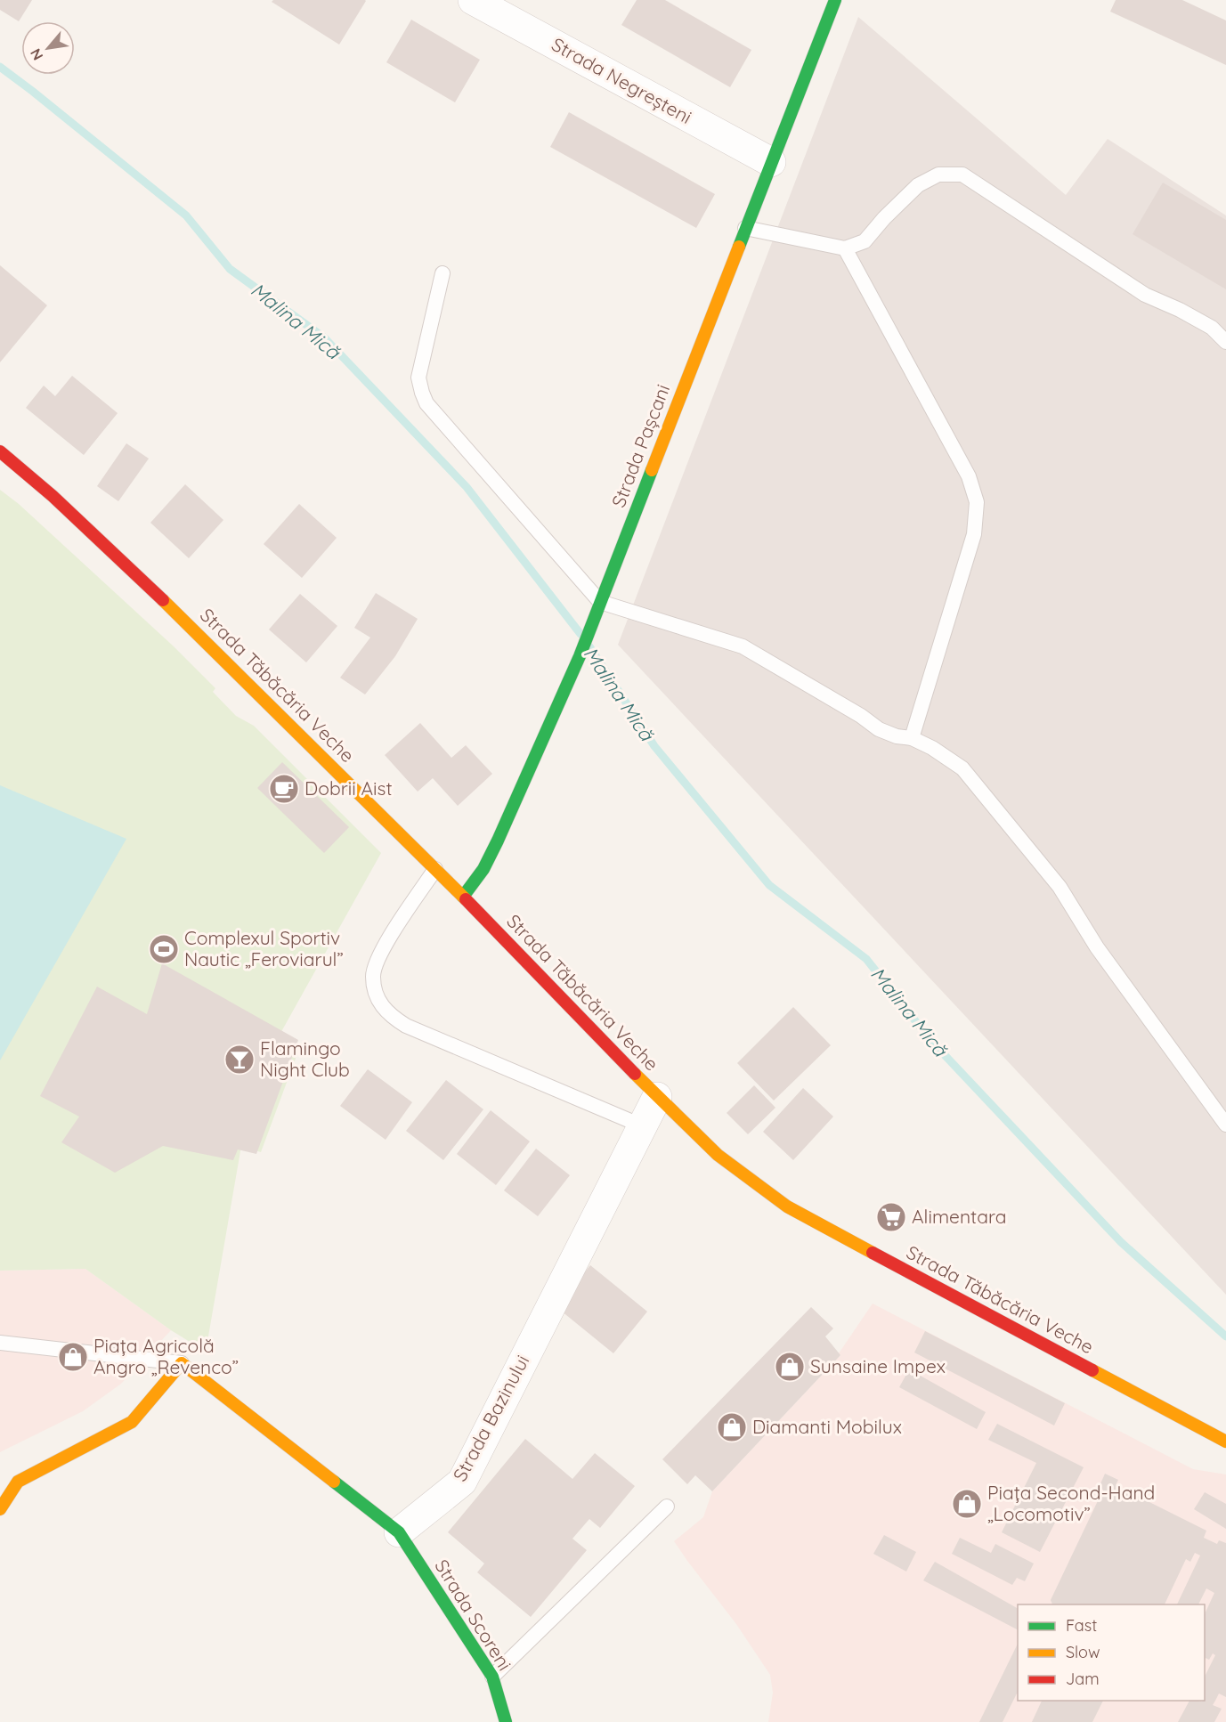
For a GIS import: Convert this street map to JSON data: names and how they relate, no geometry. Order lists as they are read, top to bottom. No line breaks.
{"streets":{"street":["Strada Negreșteni","Strada Pașcani","Strada Tăbăcăria Veche","Strada Bazinului","Strada Scoreni"]},"crossings":[["Strada Negreșteni","Strada Pașcani"],["Strada Pașcani","Strada Tăbăcăria Veche"],["Strada Tăbăcăria Veche","Strada Bazinului"],["Strada Bazinului","Strada Scoreni"]],"water":["Malina Mică"],"places":{"cafe":["Dobrii Aist"],"sports":["Complexul Sportiv Nautic „Feroviarul”"],"bar":["Flamingo Night Club"],"supermarket":["Alimentara"],"shop":["Piața Agricolă Angro „Revenco”","Sunsaine Impex","Diamanti Mobilux","Piața Second-Hand „Locomotiv”"]},"legend":["Fast","Slow","Jam"],"north":"bottom left"}
